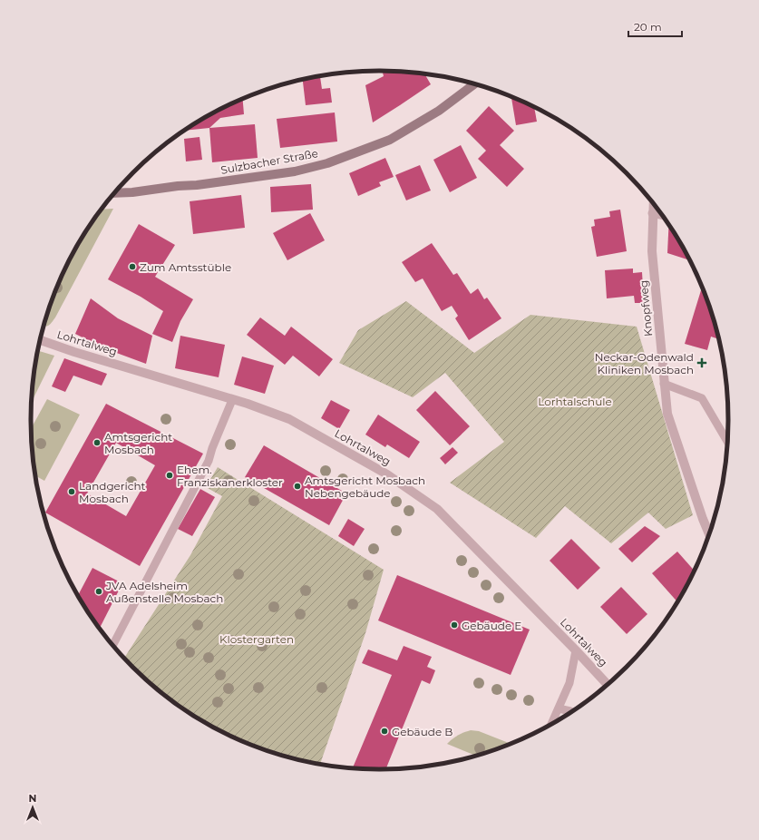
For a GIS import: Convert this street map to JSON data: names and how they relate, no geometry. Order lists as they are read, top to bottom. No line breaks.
{"streets":{"main road":["Sulzbacher Straße"],"street":["Knopfweg","Lohrtalweg"]},"parks":["Lorhtalschule","Klostergarten"],"places":{"other":["Zum Amtsstüble","Amtsgericht Mosbach","Ehem. Franziskanerkloster","Amtsgericht Mosbach Nebengebäude","Landgericht Mosbach","JVA Adelsheim Außenstelle Mosbach","Gebäude E","Gebäude B"],"health":["Neckar-Odenwald Kliniken Mosbach"]},"scale_bar":"20 m","north":"top"}
